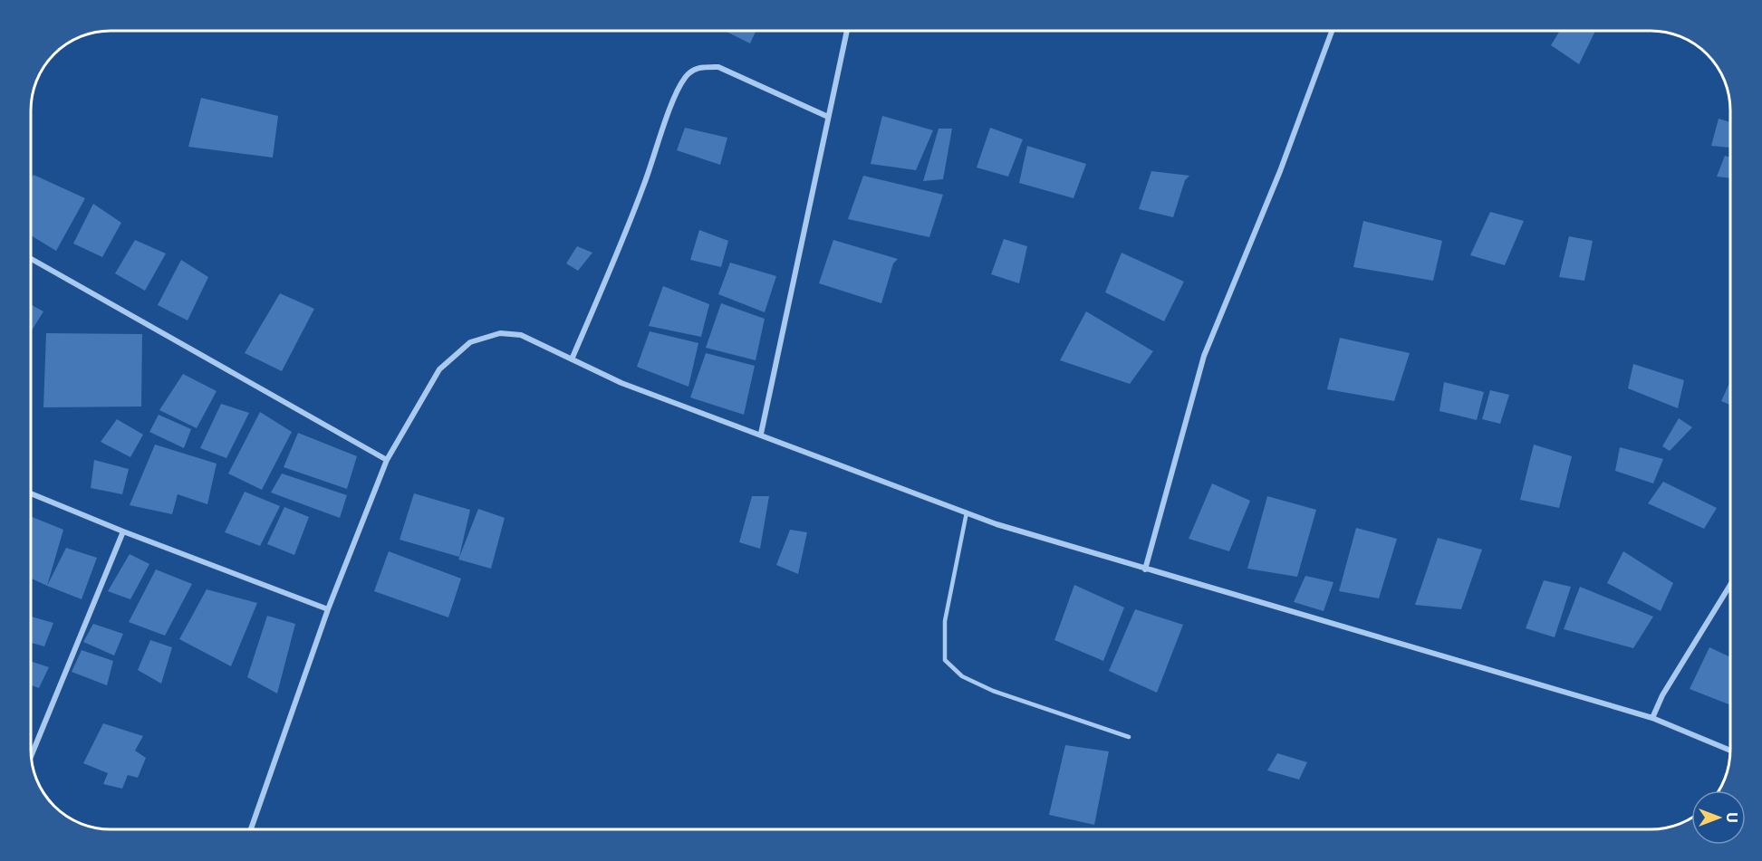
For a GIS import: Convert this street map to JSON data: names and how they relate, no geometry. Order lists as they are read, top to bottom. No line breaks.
{"north":"right"}
